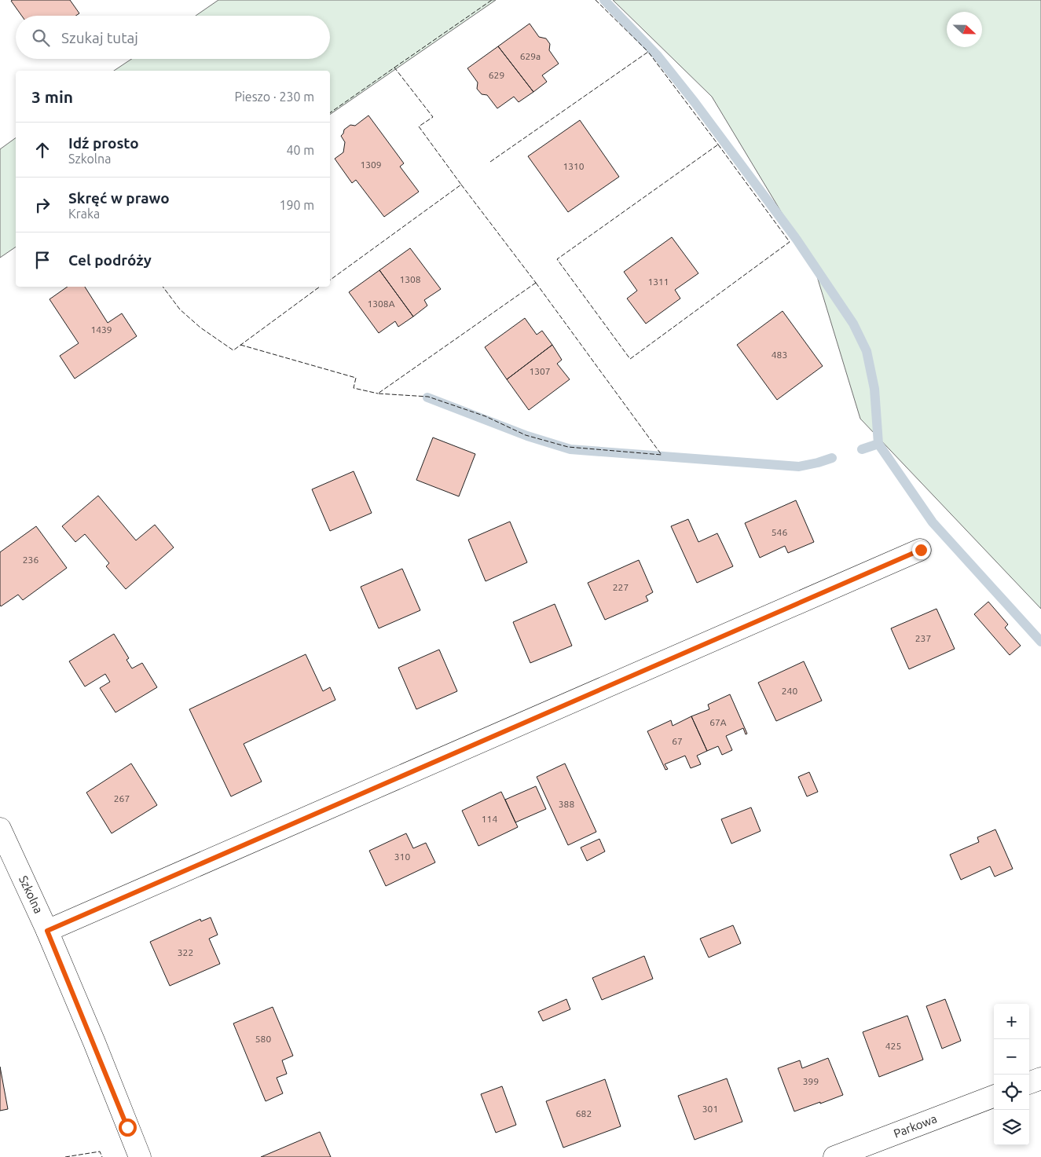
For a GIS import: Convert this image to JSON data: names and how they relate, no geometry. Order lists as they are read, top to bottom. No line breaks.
{"streets":{"street":["Szkolna","Parkowa"]},"house_numbers":["629a","629","1309","1310","1308","1311","1308A","1439","483","1307","546","236","227","237","240","67A","67","267","388","114","310","322","580","425","399","301","682"],"north":"right","page":{"search":"Szukaj tutaj","heading":["3 min","Pieszo · 230 m"],"list":[["Idź prosto","Szkolna","40 m"],["Skręć w prawo","Kraka","190 m"],"Cel podróży"],"map_buttons":["+","−"]}}
